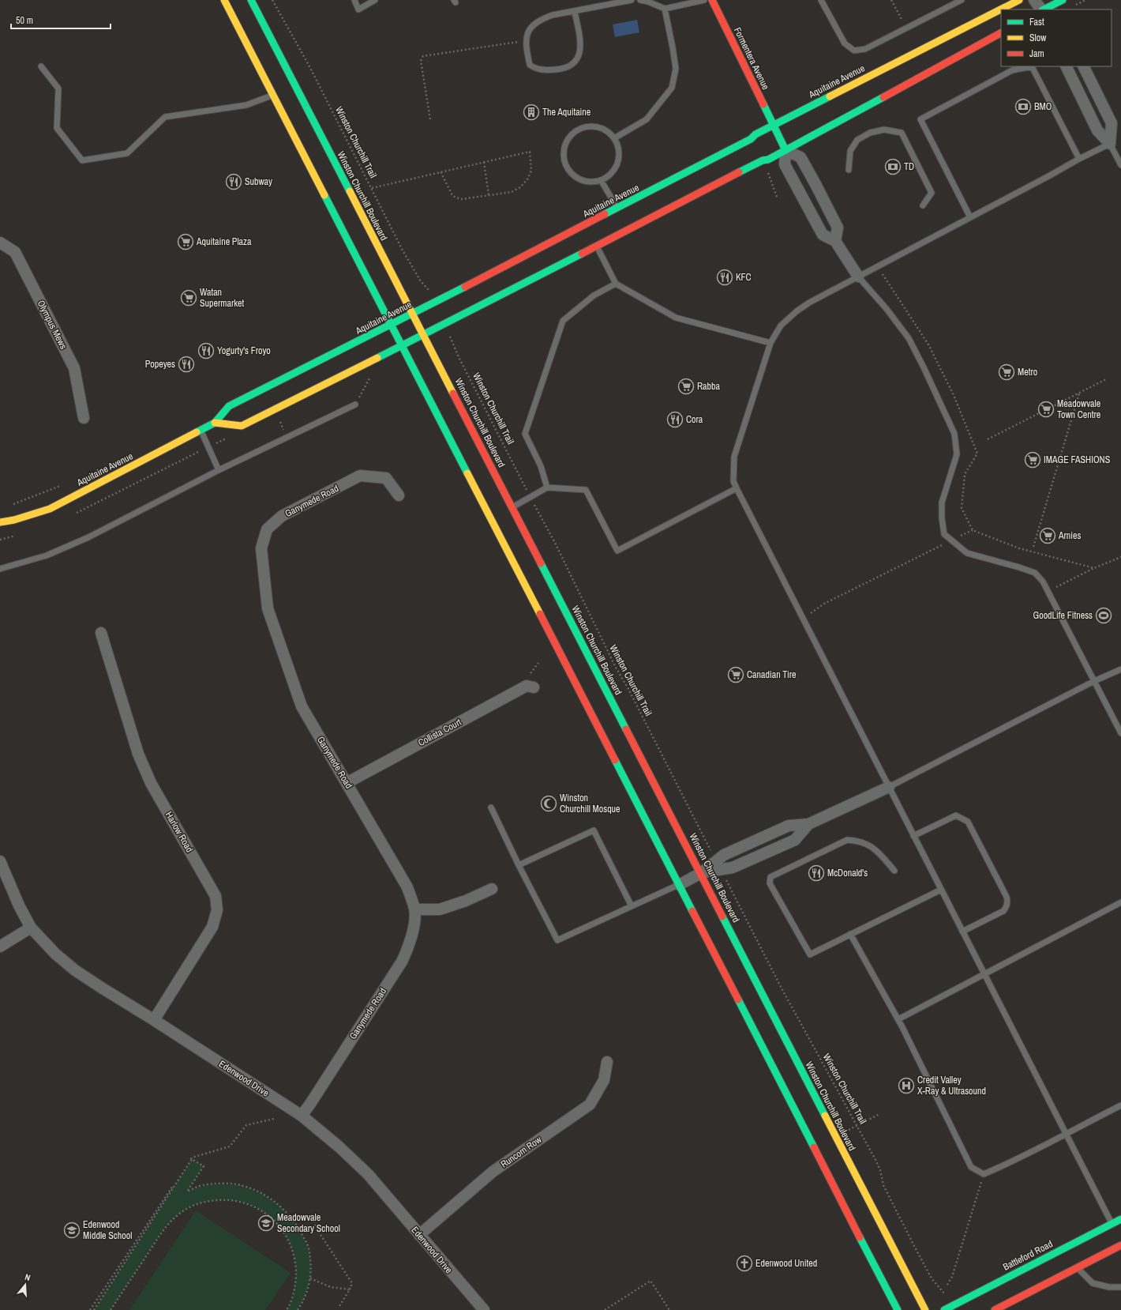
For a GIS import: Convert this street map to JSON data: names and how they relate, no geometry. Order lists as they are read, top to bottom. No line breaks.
{"streets":{"main road":["Formentera Avenue","Aquitaine Avenue","Winston Churchill Boulevard","Battleford Road"],"street":["Olympus Mews","Ganymede Road","Collista Court","Harlow Road","Edenwood Drive","Runcorn Row"],"path":["Winston Churchill Trail"]},"crossings":[["Formentera Avenue","Aquitaine Avenue"],["Aquitaine Avenue","Winston Churchill Boulevard"],["Ganymede Road","Collista Court"],["Ganymede Road","Edenwood Drive"],["Harlow Road","Edenwood Drive"],["Edenwood Drive","Runcorn Row"]],"places":{"bank":["BMO","TD"],"building":["The Aquitaine"],"restaurant":["Subway","KFC","Yogurty's Froyo","Popeyes","Cora","McDonald's"],"supermarket":["Aquitaine Plaza","Watan Supermarket","Metro","Rabba","Meadowvale Town Centre","IMAGE FASHIONS","Arnies","Canadian Tire"],"sports":["GoodLife Fitness"],"mosque":["Winston Churchill Mosque"],"hospital":["Credit Valley X-Ray & Ultrasound"],"school or university":["Meadowvale Secondary School","Edenwood Middle School"],"church":["Edenwood United"]},"legend":["Fast","Slow","Jam"],"scale_bar":"50 m","north":"top"}
